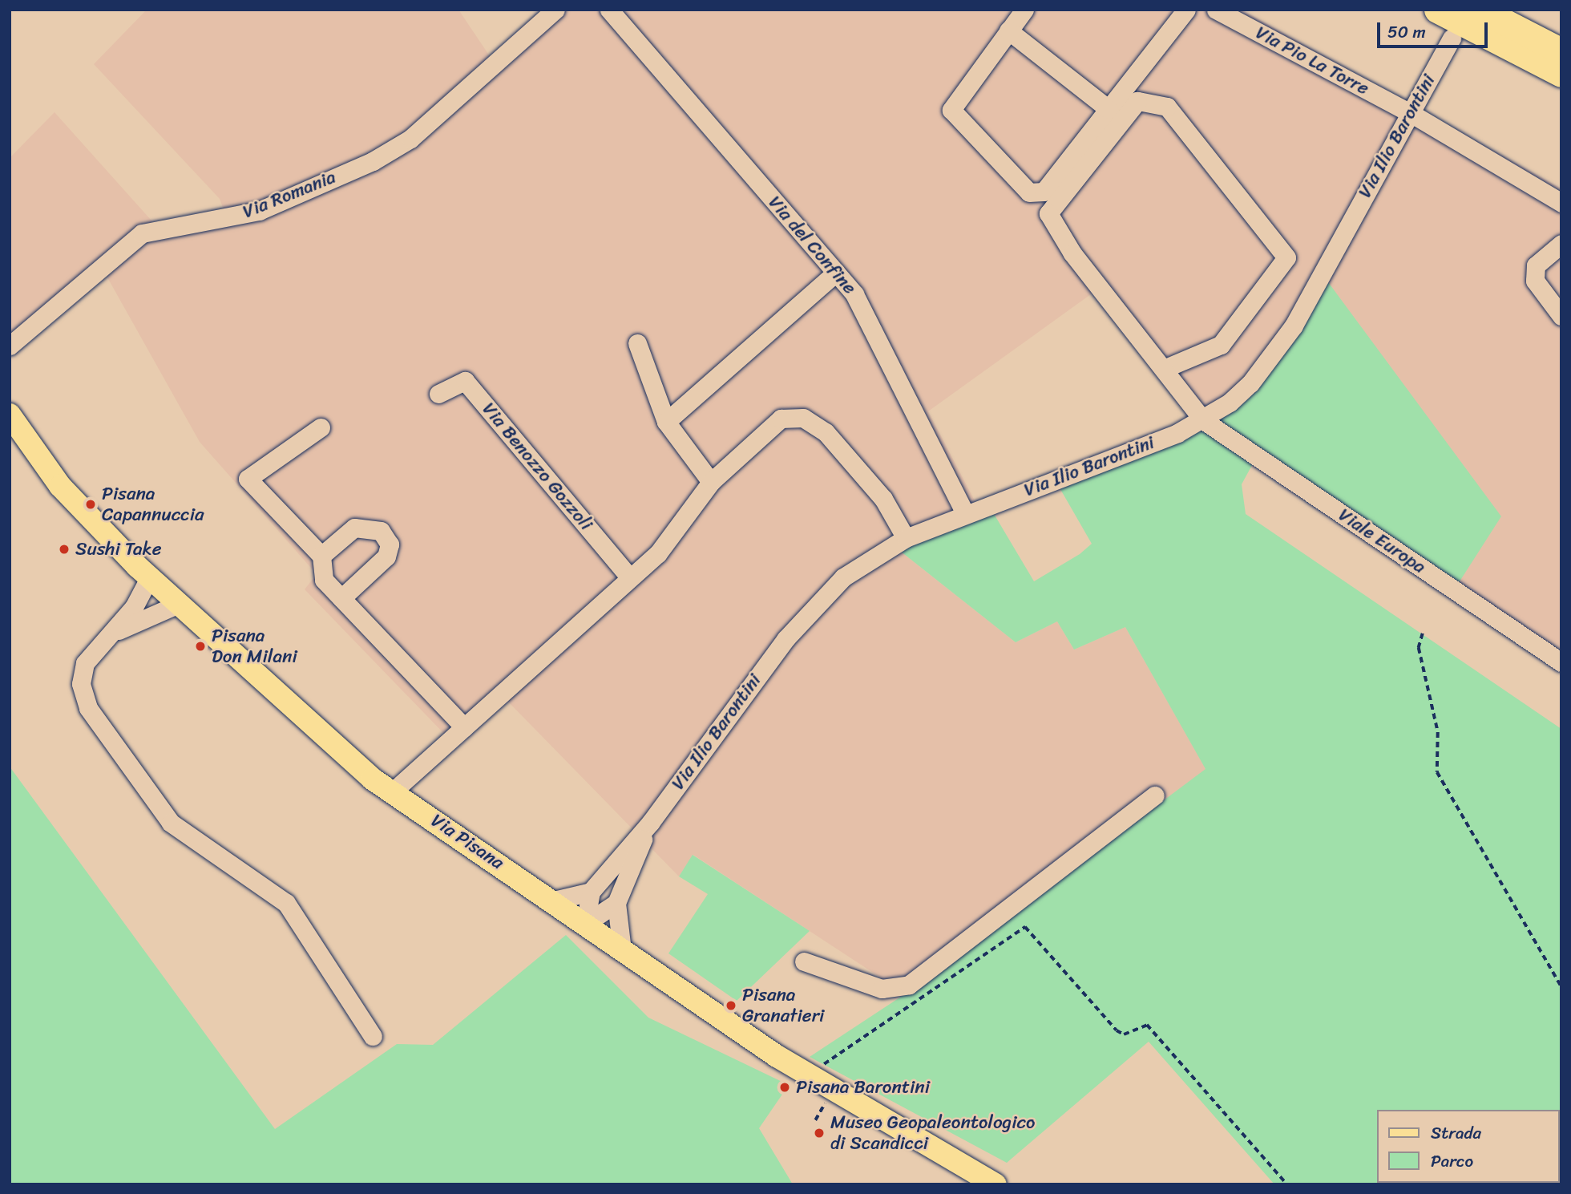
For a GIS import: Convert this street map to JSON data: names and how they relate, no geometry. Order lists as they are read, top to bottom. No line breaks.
{"streets":{"main road":["Via Pisana"],"street":["Via Pio La Torre","Via Ilio Barontini","Via Romania","Via del Confine","Via Benozzo Gozzoli","Viale Europa"]},"crossings":[["Via Pio La Torre","Via Ilio Barontini"],["Via Ilio Barontini","Via del Confine"],["Via Ilio Barontini","Viale Europa"],["Via Ilio Barontini","Via Pisana"]],"places":["Pisana Capannuccia","Sushi Take","Pisana Don Milani","Pisana Granatieri","Pisana Barontini","Museo Geopaleontologico di Scandicci"],"legend":["Strada","Parco"],"scale_bar":"50 m"}
